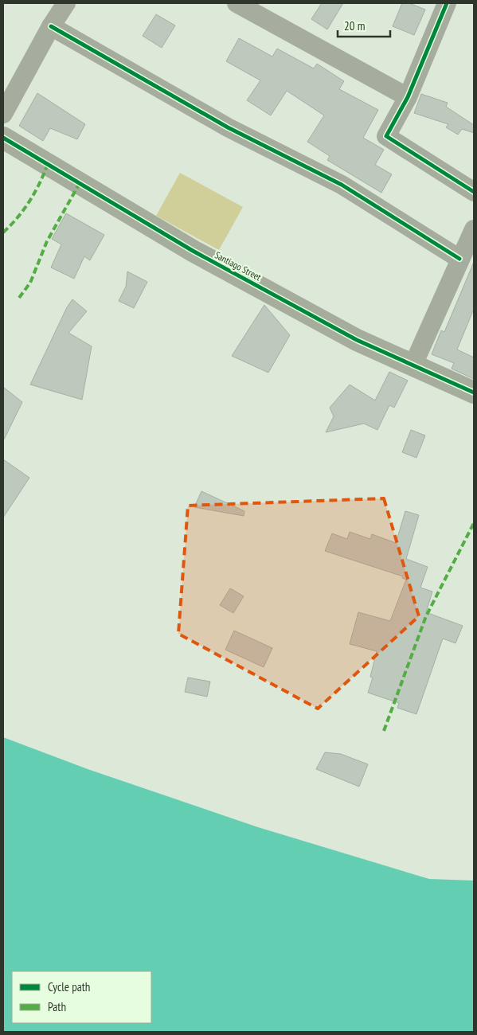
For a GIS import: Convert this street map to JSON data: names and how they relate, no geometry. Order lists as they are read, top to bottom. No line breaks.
{"streets":{"street":["Santiago Street"]},"legend":["Cycle path","Path"],"scale_bar":"20 m"}
